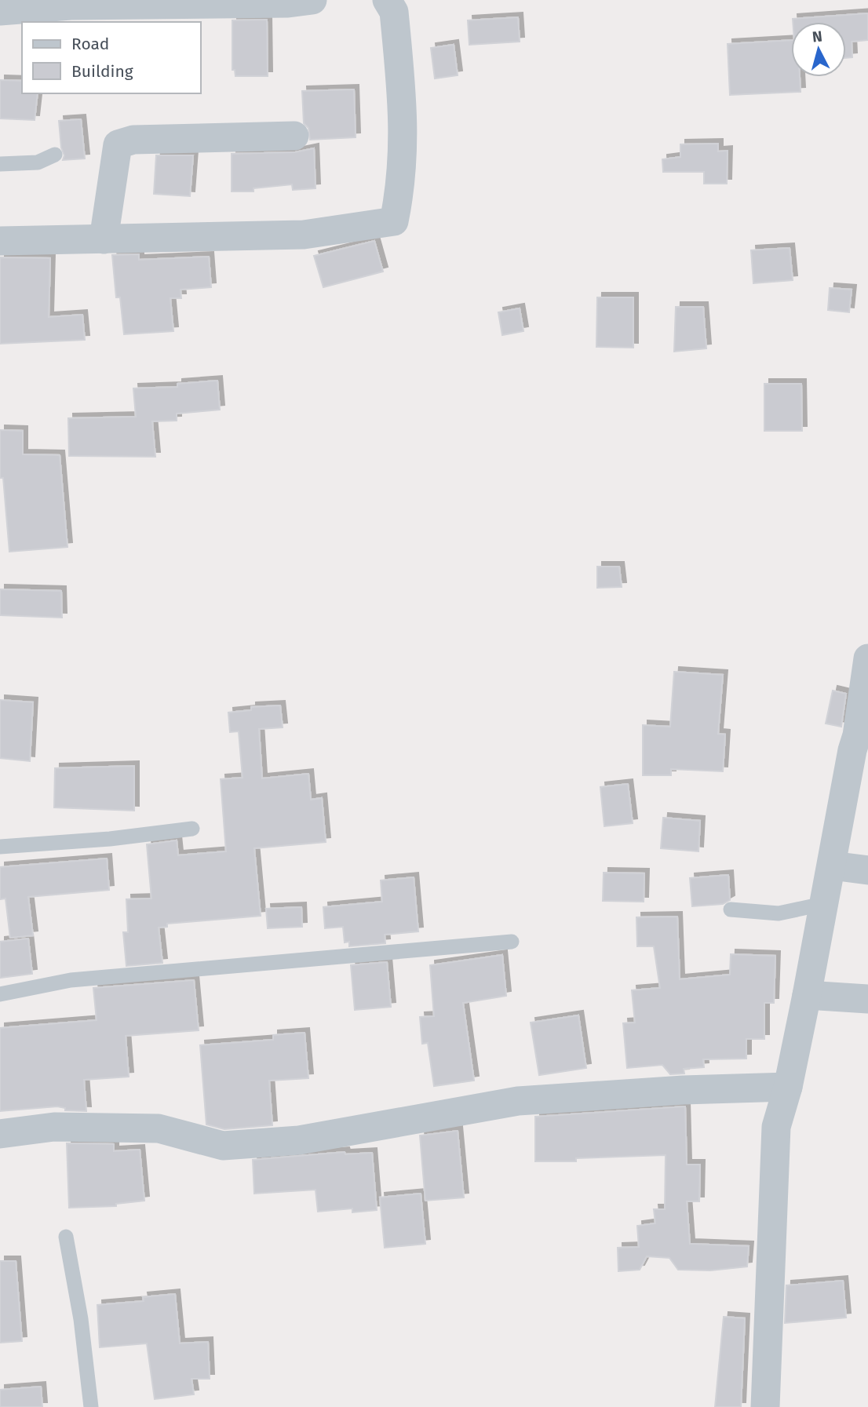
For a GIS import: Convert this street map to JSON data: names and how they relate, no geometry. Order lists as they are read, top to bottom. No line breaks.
{"legend":["Road","Building"],"north":"top"}
